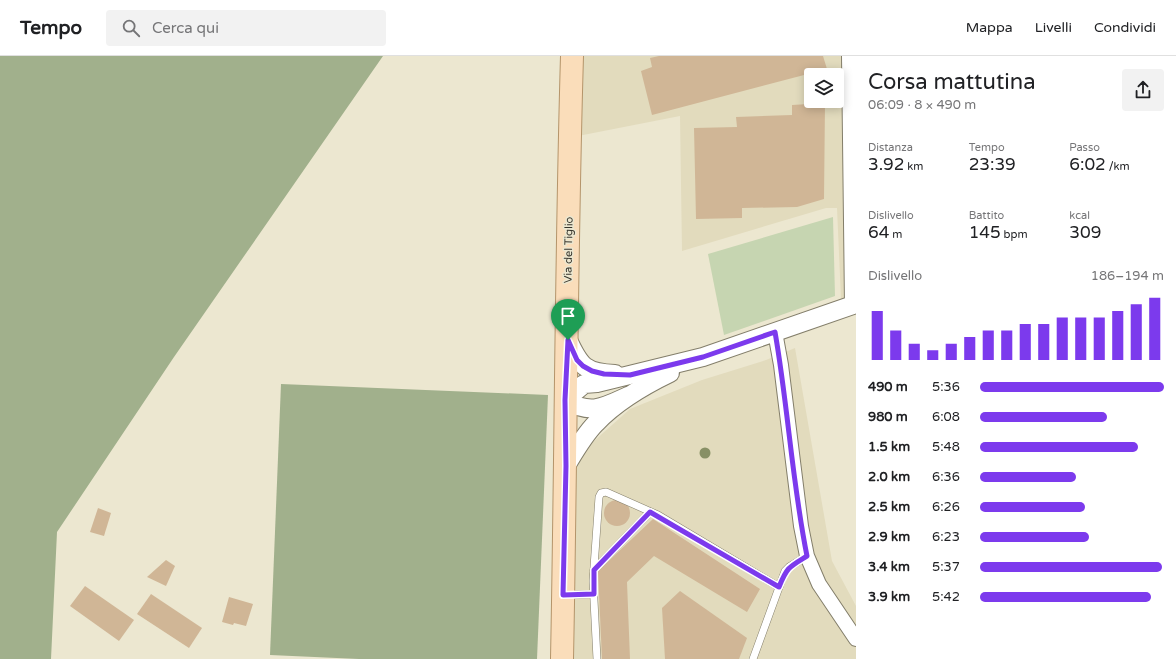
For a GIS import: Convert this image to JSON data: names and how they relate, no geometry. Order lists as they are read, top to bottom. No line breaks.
{"streets":{"main road":["Via del Tiglio"]},"page":{"header":"Tempo","search":"Cerca qui","nav":["Mappa","Livelli","Condividi"],"heading":["Corsa mattutina","06:09 · 8 × 490 m"],"stats":[["Distanza","3.92 km"],["Tempo","23:39"],["Passo","6:02 /km"],["Dislivello","64 m"],["Battito","145 bpm"],["kcal","309"]],"chart":["Dislivello","186–194 m"],"list":[{"name":"490 m","note":"5:36"},{"name":"980 m","note":"6:08"},{"name":"1.5 km","note":"5:48"},{"name":"2.0 km","note":"6:36"},{"name":"2.5 km","note":"6:26"},{"name":"2.9 km","note":"6:23"},{"name":"3.4 km","note":"5:37"},{"name":"3.9 km","note":"5:42"}]}}
